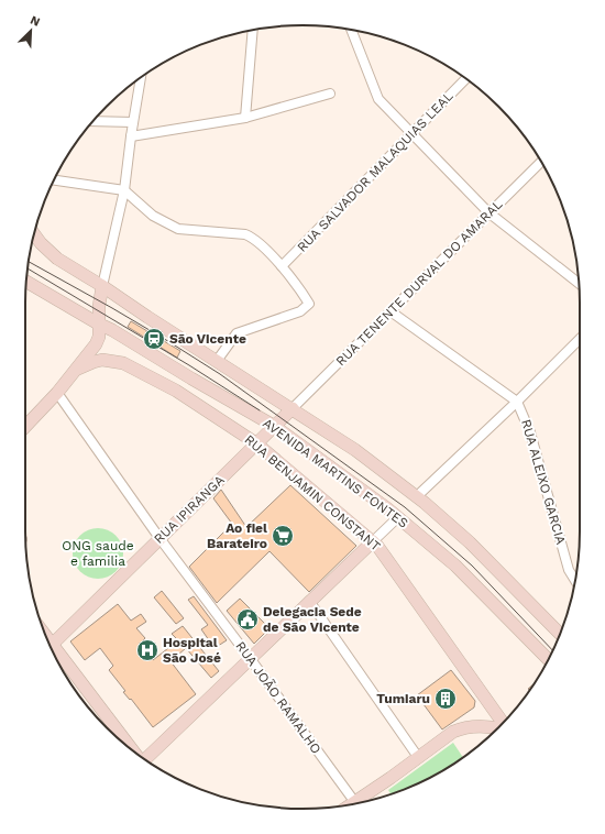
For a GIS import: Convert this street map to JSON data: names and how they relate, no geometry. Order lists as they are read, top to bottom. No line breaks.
{"streets":{"main road":["AVENIDA MARTINS FONTES","RUA BENJAMIN CONSTANT","RUA IPIRANGA"],"street":["RUA SALVADOR MALAQUIAS LEAL","RUA TENENTE DURVAL DO AMARAL","RUA ALEIXO GARCIA","RUA JOÃO RAMALHO"]},"crossings":[["RUA TENENTE DURVAL DO AMARAL","AVENIDA MARTINS FONTES"],["RUA TENENTE DURVAL DO AMARAL","RUA ALEIXO GARCIA"],["RUA BENJAMIN CONSTANT","RUA IPIRANGA"],["RUA IPIRANGA","RUA JOÃO RAMALHO"]],"parks":["ONG saude e familia"],"places":{"station":["São Vicente"],"supermarket":["Ao fiel Barateiro"],"public building":["Delegacia Sede de São Vicente"],"hospital":["Hospital São José"],"building":["Tumiaru"]},"north":"top right"}
